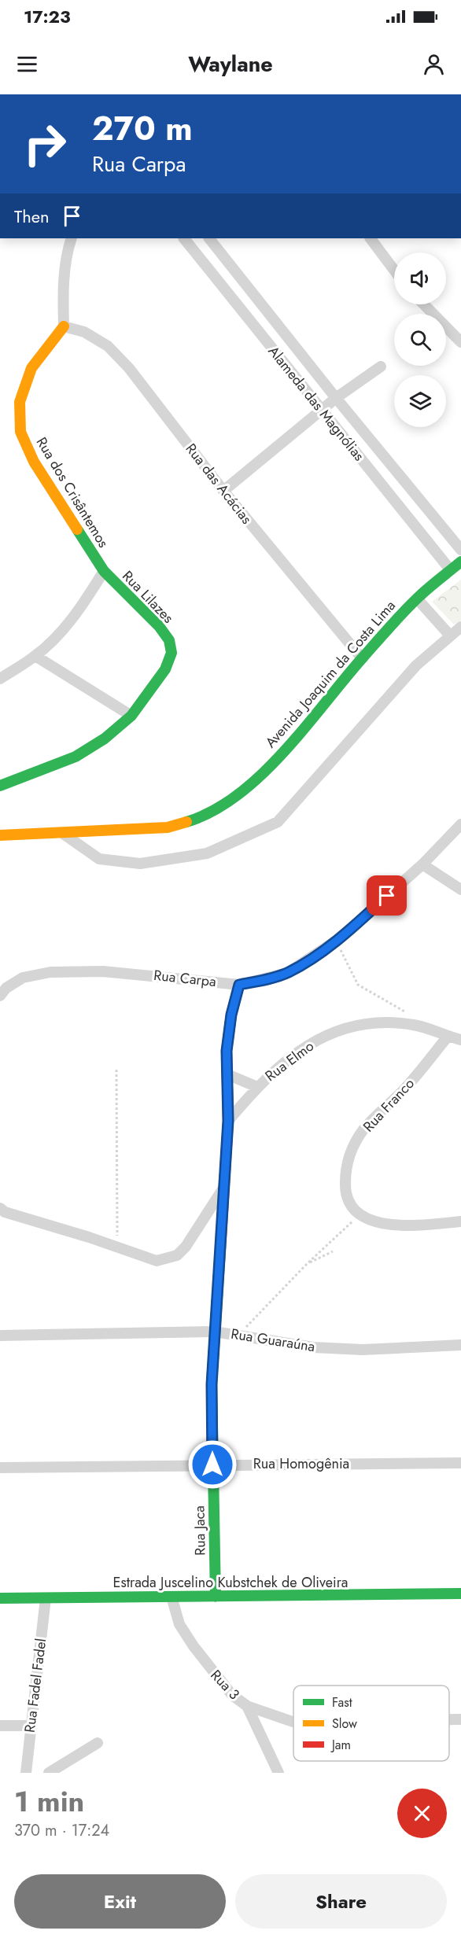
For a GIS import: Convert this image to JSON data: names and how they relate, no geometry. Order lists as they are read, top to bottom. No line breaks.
{"streets":{"street":["Alameda das Magnólias","Rua das Acácias","Rua dos Crisântemos","Rua Lilazes","Avenida Joaquim da Costa Lima","Rua Carpa","Rua Elmo","Rua Franco","Rua Guaraúna","Rua Homogênia","Rua Jaca","Estrada Juscelino Kubstchek de Oliveira","Rua 3","Rua Fadel Fadel"]},"crossings":[["Alameda das Magnólias","Avenida Joaquim da Costa Lima"],["Rua das Acácias","Rua dos Crisântemos"],["Rua das Acácias","Avenida Joaquim da Costa Lima"],["Rua dos Crisântemos","Rua Lilazes"],["Rua Carpa","Rua Jaca"],["Rua Elmo","Rua Franco"],["Rua Elmo","Rua Jaca"],["Rua Guaraúna","Rua Jaca"],["Rua Homogênia","Rua Jaca"],["Rua Jaca","Estrada Juscelino Kubstchek de Oliveira"],["Estrada Juscelino Kubstchek de Oliveira","Rua 3"],["Estrada Juscelino Kubstchek de Oliveira","Rua Fadel Fadel"]],"legend":["Fast","Slow","Jam"],"page":{"status":"17:23","header":"Waylane","turn":["270 m","Rua Carpa"],"then":"Then","heading":["1 min","370 m · 17:24"],"buttons":["Exit","Share"]}}
